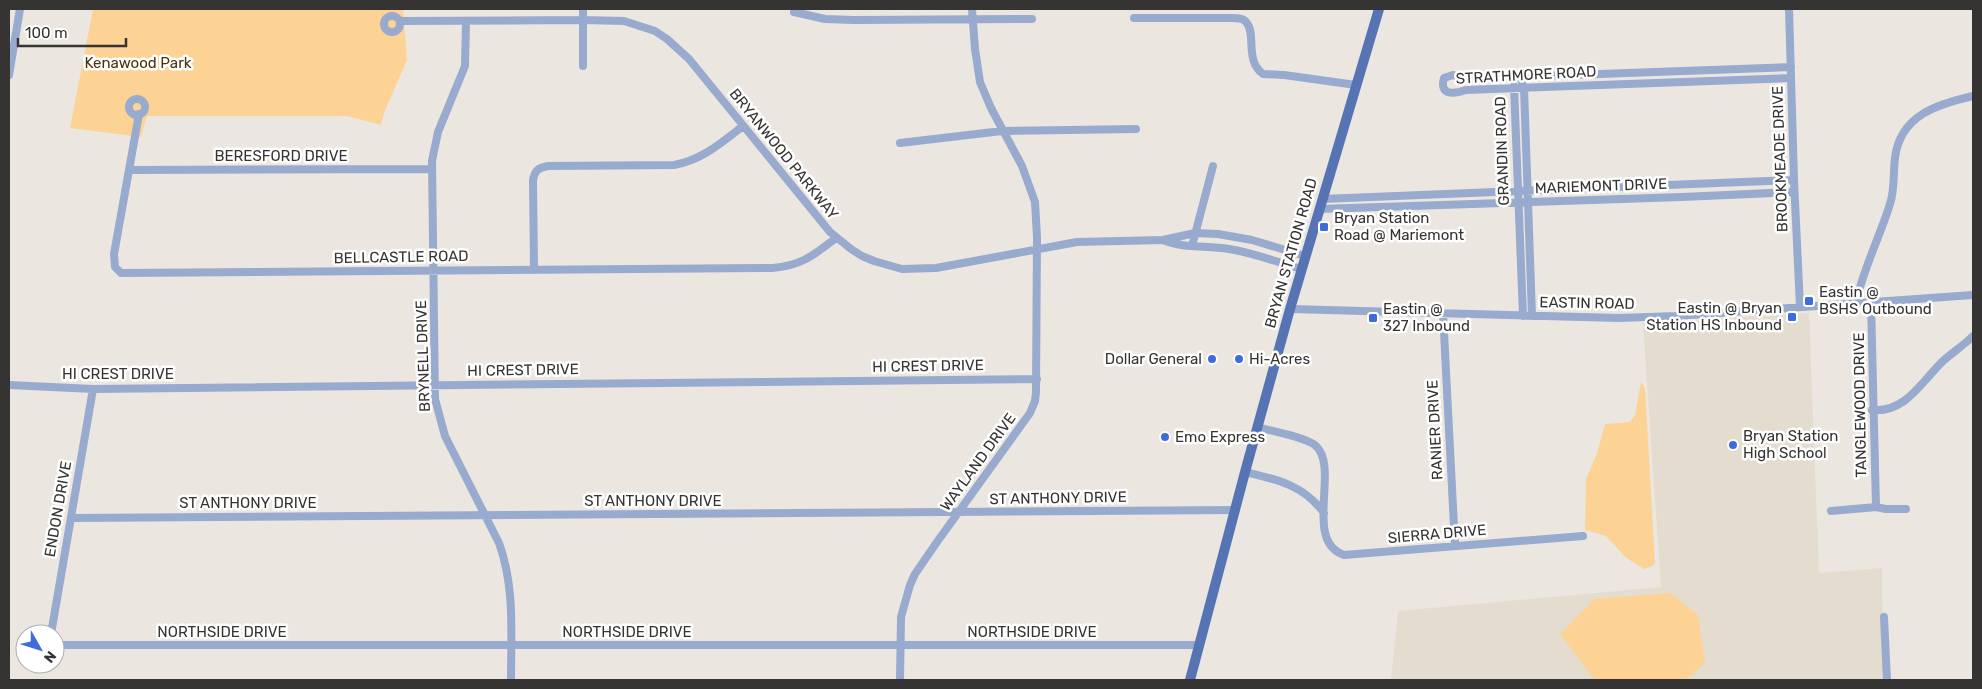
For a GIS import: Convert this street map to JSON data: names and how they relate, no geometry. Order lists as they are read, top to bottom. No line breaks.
{"streets":{"main road":["BRYAN STATION ROAD"],"street":["STRATHMORE ROAD","GRANDIN ROAD","BRYANWOOD PARKWAY","BERESFORD DRIVE","BROOKMEADE DRIVE","MARIEMONT DRIVE","BELLCASTLE ROAD","EASTIN ROAD","BRYNELL DRIVE","HI CREST DRIVE","TANGLEWOOD DRIVE","RANIER DRIVE","WAYLAND DRIVE","ST ANTHONY DRIVE","ENDON DRIVE","SIERRA DRIVE","NORTHSIDE DRIVE"]},"crossings":[["STRATHMORE ROAD","GRANDIN ROAD"],["STRATHMORE ROAD","BROOKMEADE DRIVE"],["GRANDIN ROAD","MARIEMONT DRIVE"],["GRANDIN ROAD","EASTIN ROAD"],["BRYANWOOD PARKWAY","BRYAN STATION ROAD"],["BRYANWOOD PARKWAY","BELLCASTLE ROAD"],["BRYANWOOD PARKWAY","BRYNELL DRIVE"],["BRYANWOOD PARKWAY","WAYLAND DRIVE"],["BERESFORD DRIVE","BELLCASTLE ROAD"],["BERESFORD DRIVE","BRYNELL DRIVE"],["BROOKMEADE DRIVE","MARIEMONT DRIVE"],["BROOKMEADE DRIVE","EASTIN ROAD"],["MARIEMONT DRIVE","BRYAN STATION ROAD"],["BRYAN STATION ROAD","EASTIN ROAD"],["BRYAN STATION ROAD","ST ANTHONY DRIVE"],["BRYAN STATION ROAD","SIERRA DRIVE"],["BRYAN STATION ROAD","NORTHSIDE DRIVE"],["BELLCASTLE ROAD","BRYNELL DRIVE"],["EASTIN ROAD","TANGLEWOOD DRIVE"],["EASTIN ROAD","RANIER DRIVE"],["BRYNELL DRIVE","HI CREST DRIVE"],["BRYNELL DRIVE","ST ANTHONY DRIVE"],["BRYNELL DRIVE","NORTHSIDE DRIVE"],["HI CREST DRIVE","WAYLAND DRIVE"],["HI CREST DRIVE","ENDON DRIVE"],["RANIER DRIVE","SIERRA DRIVE"],["WAYLAND DRIVE","ST ANTHONY DRIVE"],["WAYLAND DRIVE","NORTHSIDE DRIVE"],["ST ANTHONY DRIVE","ENDON DRIVE"]],"parks":["Kenawood Park"],"places":{"transit":["Bryan Station Road @ Mariemont","Eastin @ BSHS Outbound","Eastin @ Bryan Station HS Inbound","Eastin @ 327 Inbound"],"other":["Dollar General","Hi-Acres","Emo Express","Bryan Station High School"]},"scale_bar":"100 m","north":"bottom right"}
